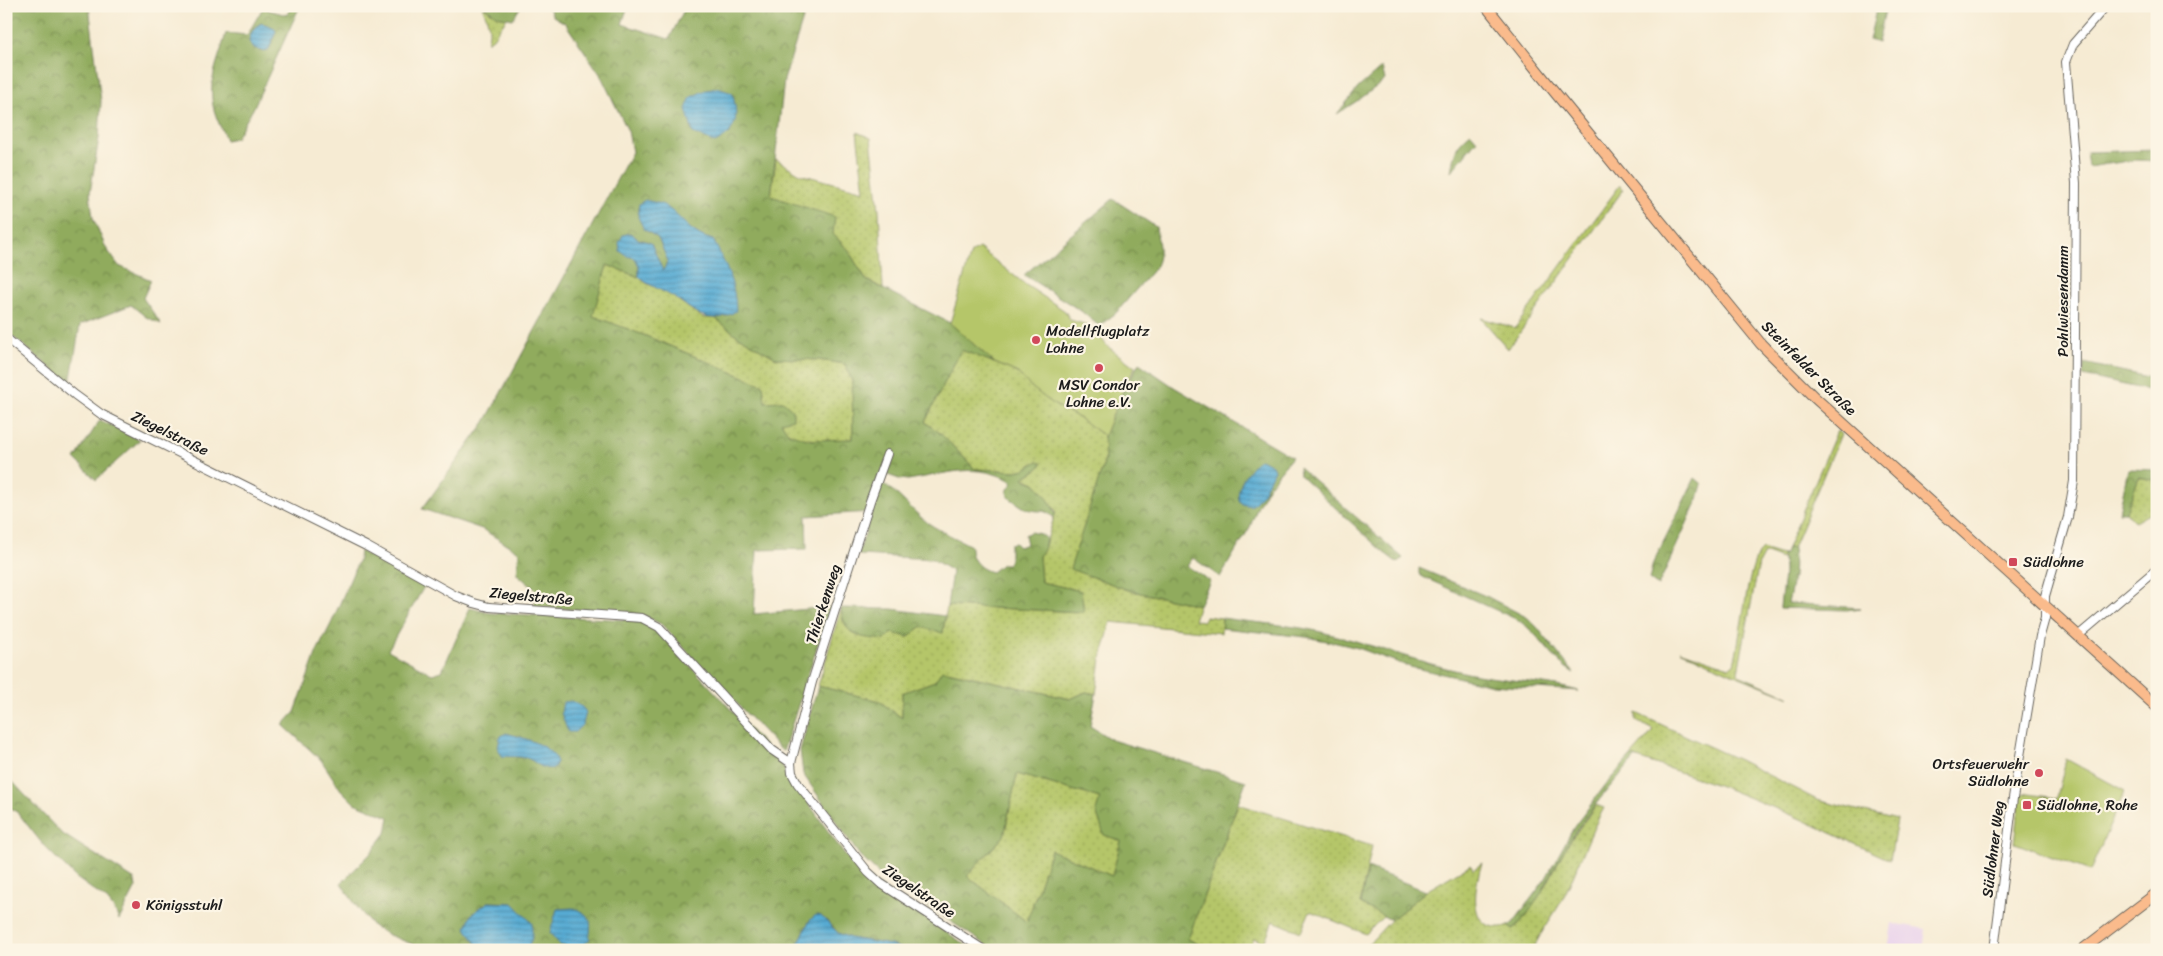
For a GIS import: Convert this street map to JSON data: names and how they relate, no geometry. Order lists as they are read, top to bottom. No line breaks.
{"streets":{"main road":["Steinfelder Straße"],"street":["Pohlwiesendamm","Ziegelstraße","Thierkenweg","Südlohner Weg"]},"crossings":[["Pohlwiesendamm","Steinfelder Straße"],["Pohlwiesendamm","Südlohner Weg"],["Steinfelder Straße","Südlohner Weg"],["Ziegelstraße","Thierkenweg"]],"places":{"other":["Modellflugplatz Lohne","MSV Condor Lohne e.V.","Ortsfeuerwehr Südlohne","Königsstuhl"],"transit":["Südlohne","Südlohne, Rohe"]}}
